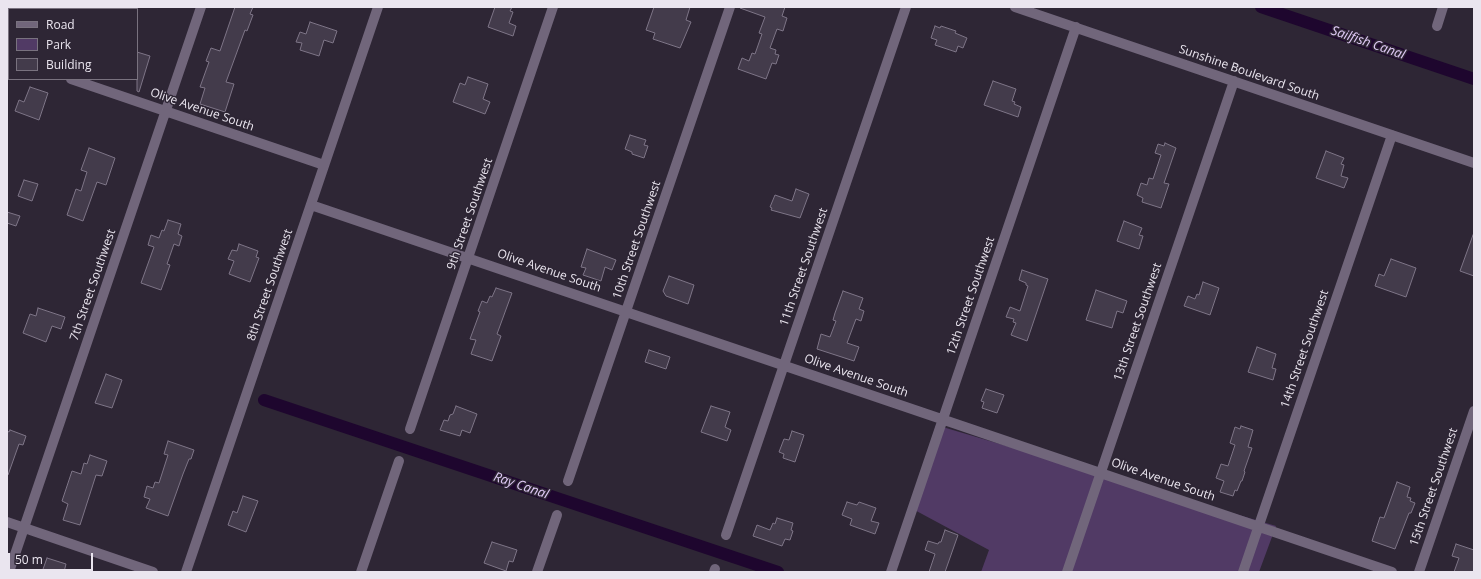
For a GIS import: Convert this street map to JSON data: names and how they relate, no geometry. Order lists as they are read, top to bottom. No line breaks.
{"streets":{"street":["Sunshine Boulevard South","Olive Avenue South","9th Street Southwest","10th Street Southwest","11th Street Southwest","7th Street Southwest","8th Street Southwest","12th Street Southwest","13th Street Southwest","14th Street Southwest","15th Street Southwest"]},"crossings":[["Sunshine Boulevard South","12th Street Southwest"],["Sunshine Boulevard South","13th Street Southwest"],["Sunshine Boulevard South","14th Street Southwest"],["Olive Avenue South","9th Street Southwest"],["Olive Avenue South","10th Street Southwest"],["Olive Avenue South","11th Street Southwest"],["Olive Avenue South","7th Street Southwest"],["Olive Avenue South","8th Street Southwest"],["Olive Avenue South","12th Street Southwest"],["Olive Avenue South","13th Street Southwest"],["Olive Avenue South","14th Street Southwest"]],"water":["Sailfish Canal","Ray Canal"],"legend":["Road","Park","Building"],"scale_bar":"50 m"}
